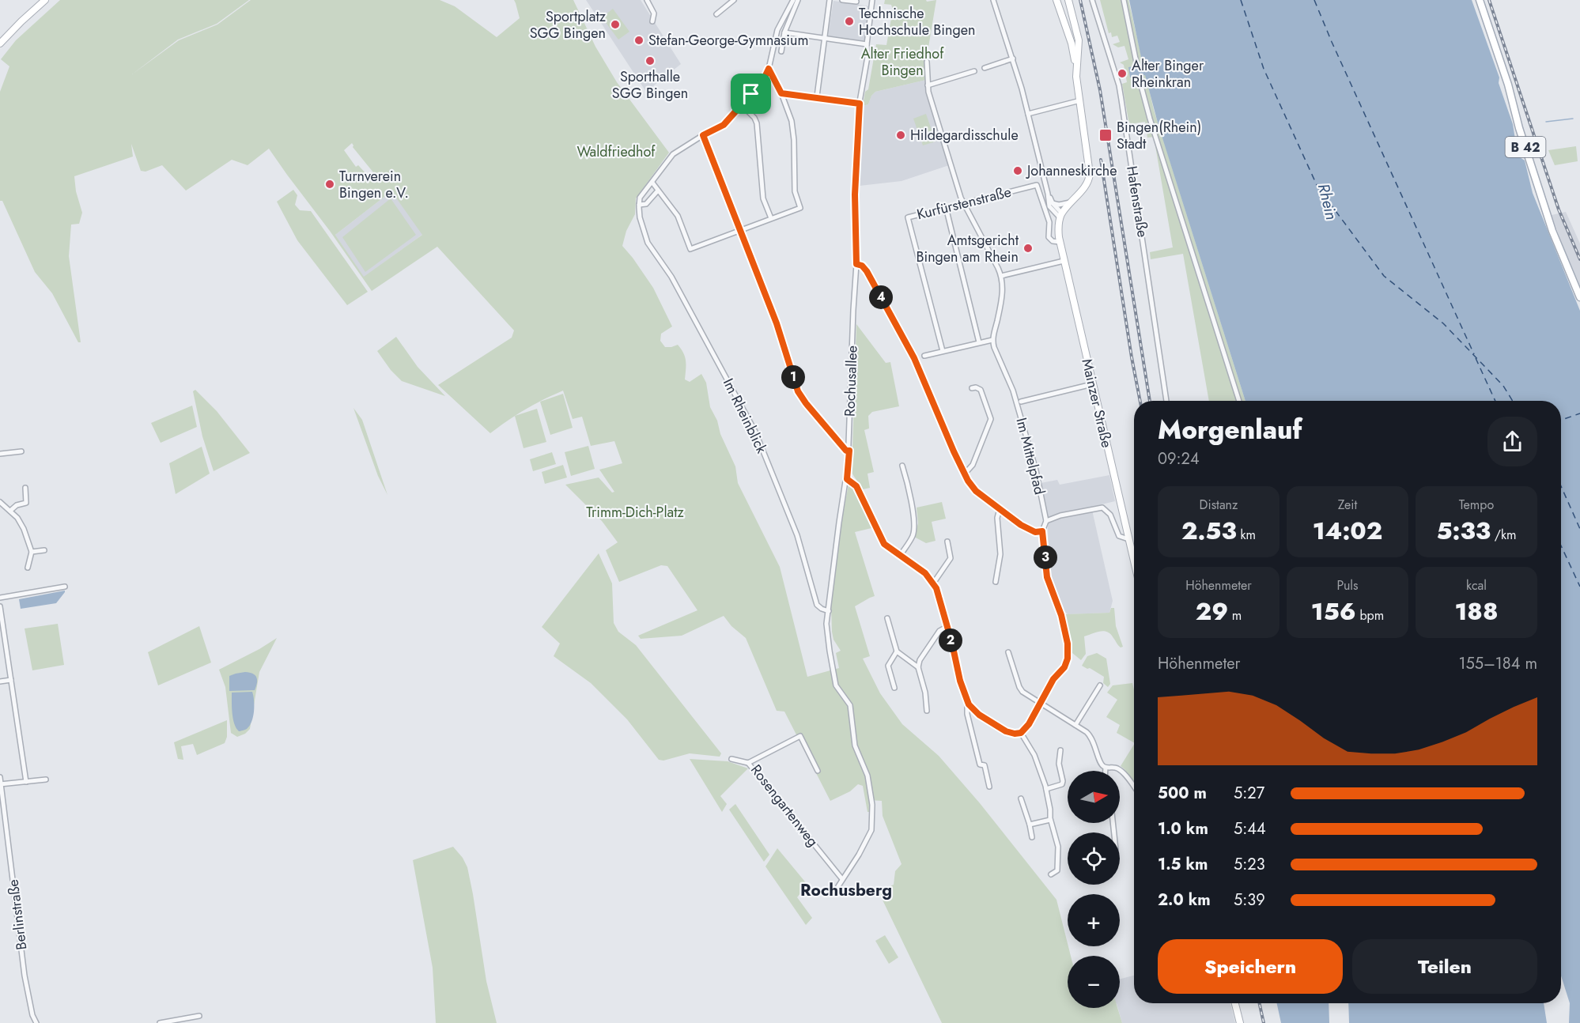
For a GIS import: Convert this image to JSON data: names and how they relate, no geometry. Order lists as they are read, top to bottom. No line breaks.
{"streets":{"main road":["B 42","Mainzer Straße"],"street":["Hafenstraße","Kurfürstenstraße","Rochusallee","Im Rheinblick","Im Mittelpfad","Rosengartenweg","Berlinstraße"]},"crossings":[["Kurfürstenstraße","Mainzer Straße"],["Rochusallee","Im Rheinblick"],["Rochusallee","Rosengartenweg"]],"districts":["Rochusberg"],"water":["Rhein"],"parks":["Alter Friedhof Bingen","Waldfriedhof","Trimm-Dich-Platz"],"places":{"other":["Technische Hochschule Bingen","Sportplatz SGG Bingen","Stefan-George-Gymnasium","Sporthalle SGG Bingen","Alter Binger Rheinkran","Hildegardisschule","Johanneskirche","Turnverein Bingen e.V.","Amtsgericht Bingen am Rhein"],"transit":["Bingen(Rhein) Stadt"]},"north":"right","page":{"pins":["4","1","3","2"],"heading":["Morgenlauf","09:24"],"stats":[["Distanz","2.53 km"],["Zeit","14:02"],["Tempo","5:33 /km"],["Höhenmeter","29 m"],["Puls","156 bpm"],["kcal","188"]],"chart":["Höhenmeter","155–184 m"],"map_buttons":["+","−"],"list":[{"name":"500 m","note":"5:27"},{"name":"1.0 km","note":"5:44"},{"name":"1.5 km","note":"5:23"},{"name":"2.0 km","note":"5:39"}],"buttons":["Speichern","Teilen"]}}
